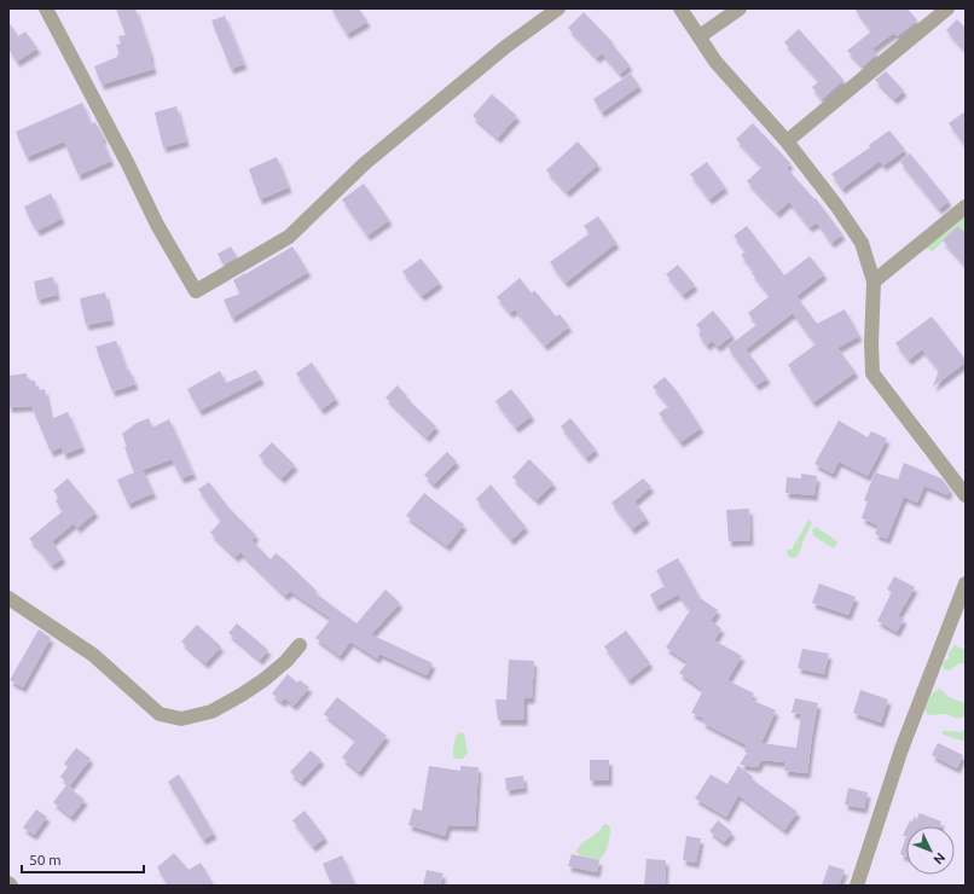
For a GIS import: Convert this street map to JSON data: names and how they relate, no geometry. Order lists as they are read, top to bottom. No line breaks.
{"scale_bar":"50 m","north":"bottom right"}
